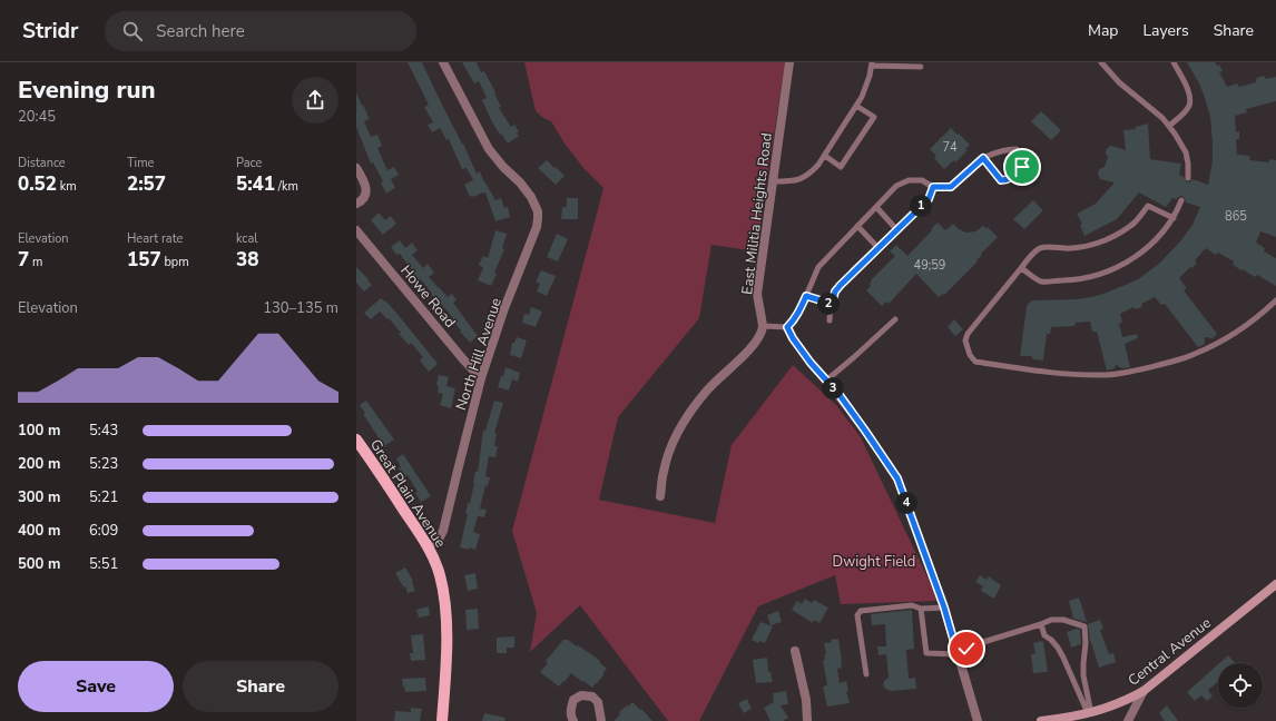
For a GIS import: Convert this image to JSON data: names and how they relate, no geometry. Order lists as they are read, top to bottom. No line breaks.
{"streets":{"main road":["Great Plain Avenue","Central Avenue"],"street":["East Militia Heights Road","Howe Road","North Hill Avenue"]},"crossings":[["Howe Road","North Hill Avenue"],["North Hill Avenue","Great Plain Avenue"]],"parks":["Dwight Field"],"house_numbers":["74","865","49;59"],"page":{"header":"Stridr","search":"Search here","nav":["Map","Layers","Share"],"heading":["Evening run","20:45"],"stats":[["Distance","0.52 km"],["Time","2:57"],["Pace","5:41 /km"],["Elevation","7 m"],["Heart rate","157 bpm"],["kcal","38"]],"pins":["1","2","3","4"],"chart":["Elevation","130–135 m"],"list":[{"name":"100 m","note":"5:43"},{"name":"200 m","note":"5:23"},{"name":"300 m","note":"5:21"},{"name":"400 m","note":"6:09"},{"name":"500 m","note":"5:51"}],"buttons":["Save","Share"]}}
